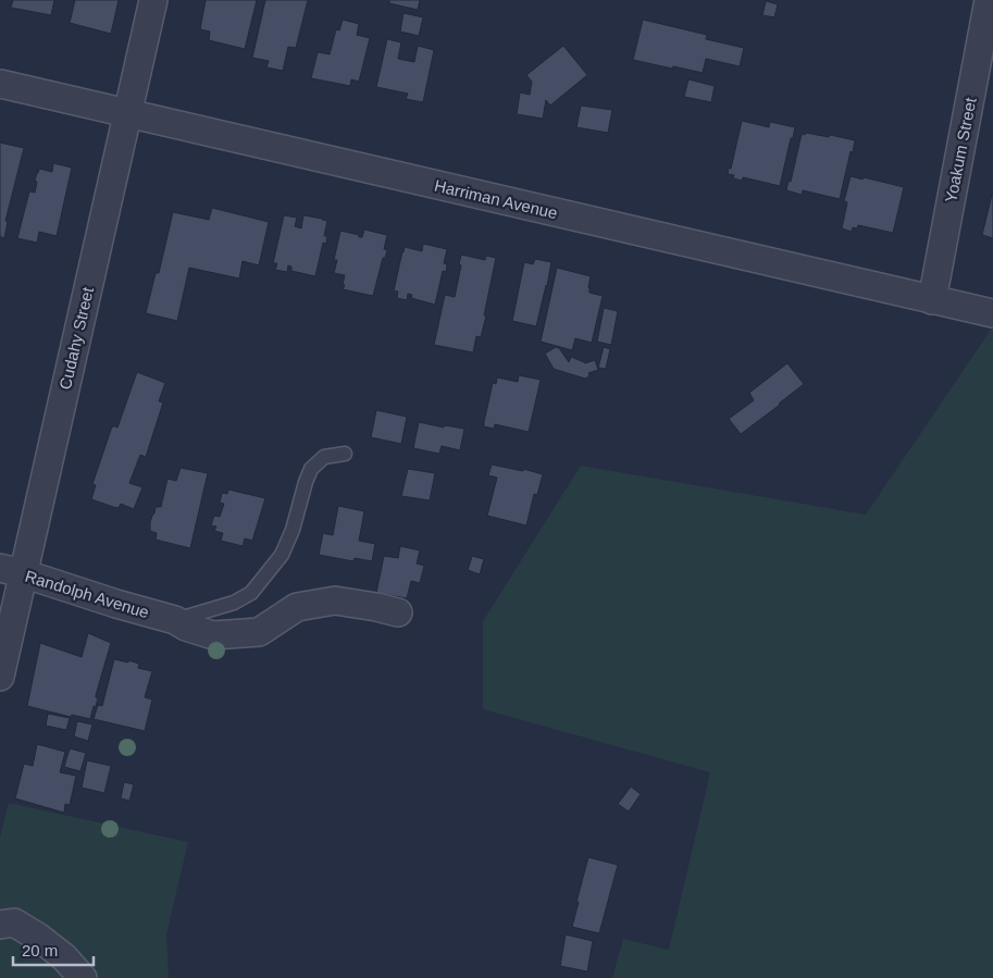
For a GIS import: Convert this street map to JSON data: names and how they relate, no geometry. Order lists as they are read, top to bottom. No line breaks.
{"streets":{"street":["Yoakum Street","Harriman Avenue","Cudahy Street","Randolph Avenue"]},"crossings":[["Yoakum Street","Harriman Avenue"],["Harriman Avenue","Cudahy Street"],["Cudahy Street","Randolph Avenue"]],"scale_bar":"20 m"}
